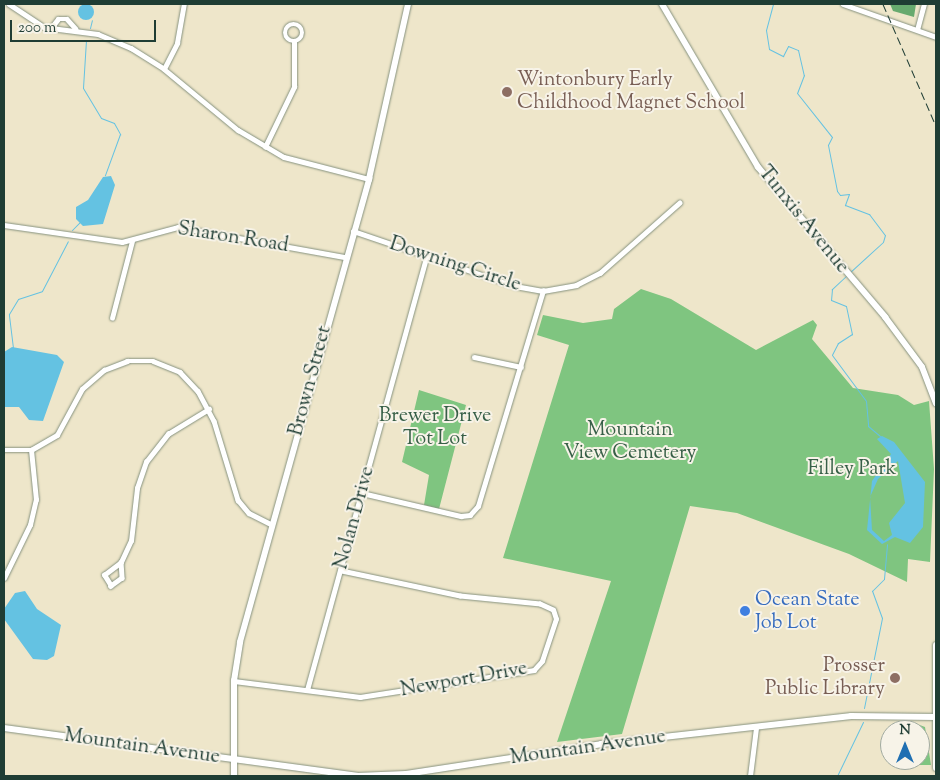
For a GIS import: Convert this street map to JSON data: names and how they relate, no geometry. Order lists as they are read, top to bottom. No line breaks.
{"streets":{"main road":["Tunxis Avenue","Mountain Avenue"],"street":["Sharon Road","Downing Circle","Brown Street","Nolan Drive","Newport Drive"]},"crossings":[["Sharon Road","Brown Street"],["Downing Circle","Brown Street"],["Downing Circle","Nolan Drive"],["Brown Street","Newport Drive"],["Brown Street","Mountain Avenue"],["Nolan Drive","Newport Drive"]],"parks":["Brewer Drive Tot Lot","Mountain View Cemetery","Filley Park"],"places":["Wintonbury Early Childhood Magnet School","Ocean State Job Lot","Prosser Public Library"],"scale_bar":"200 m","north":"top"}
